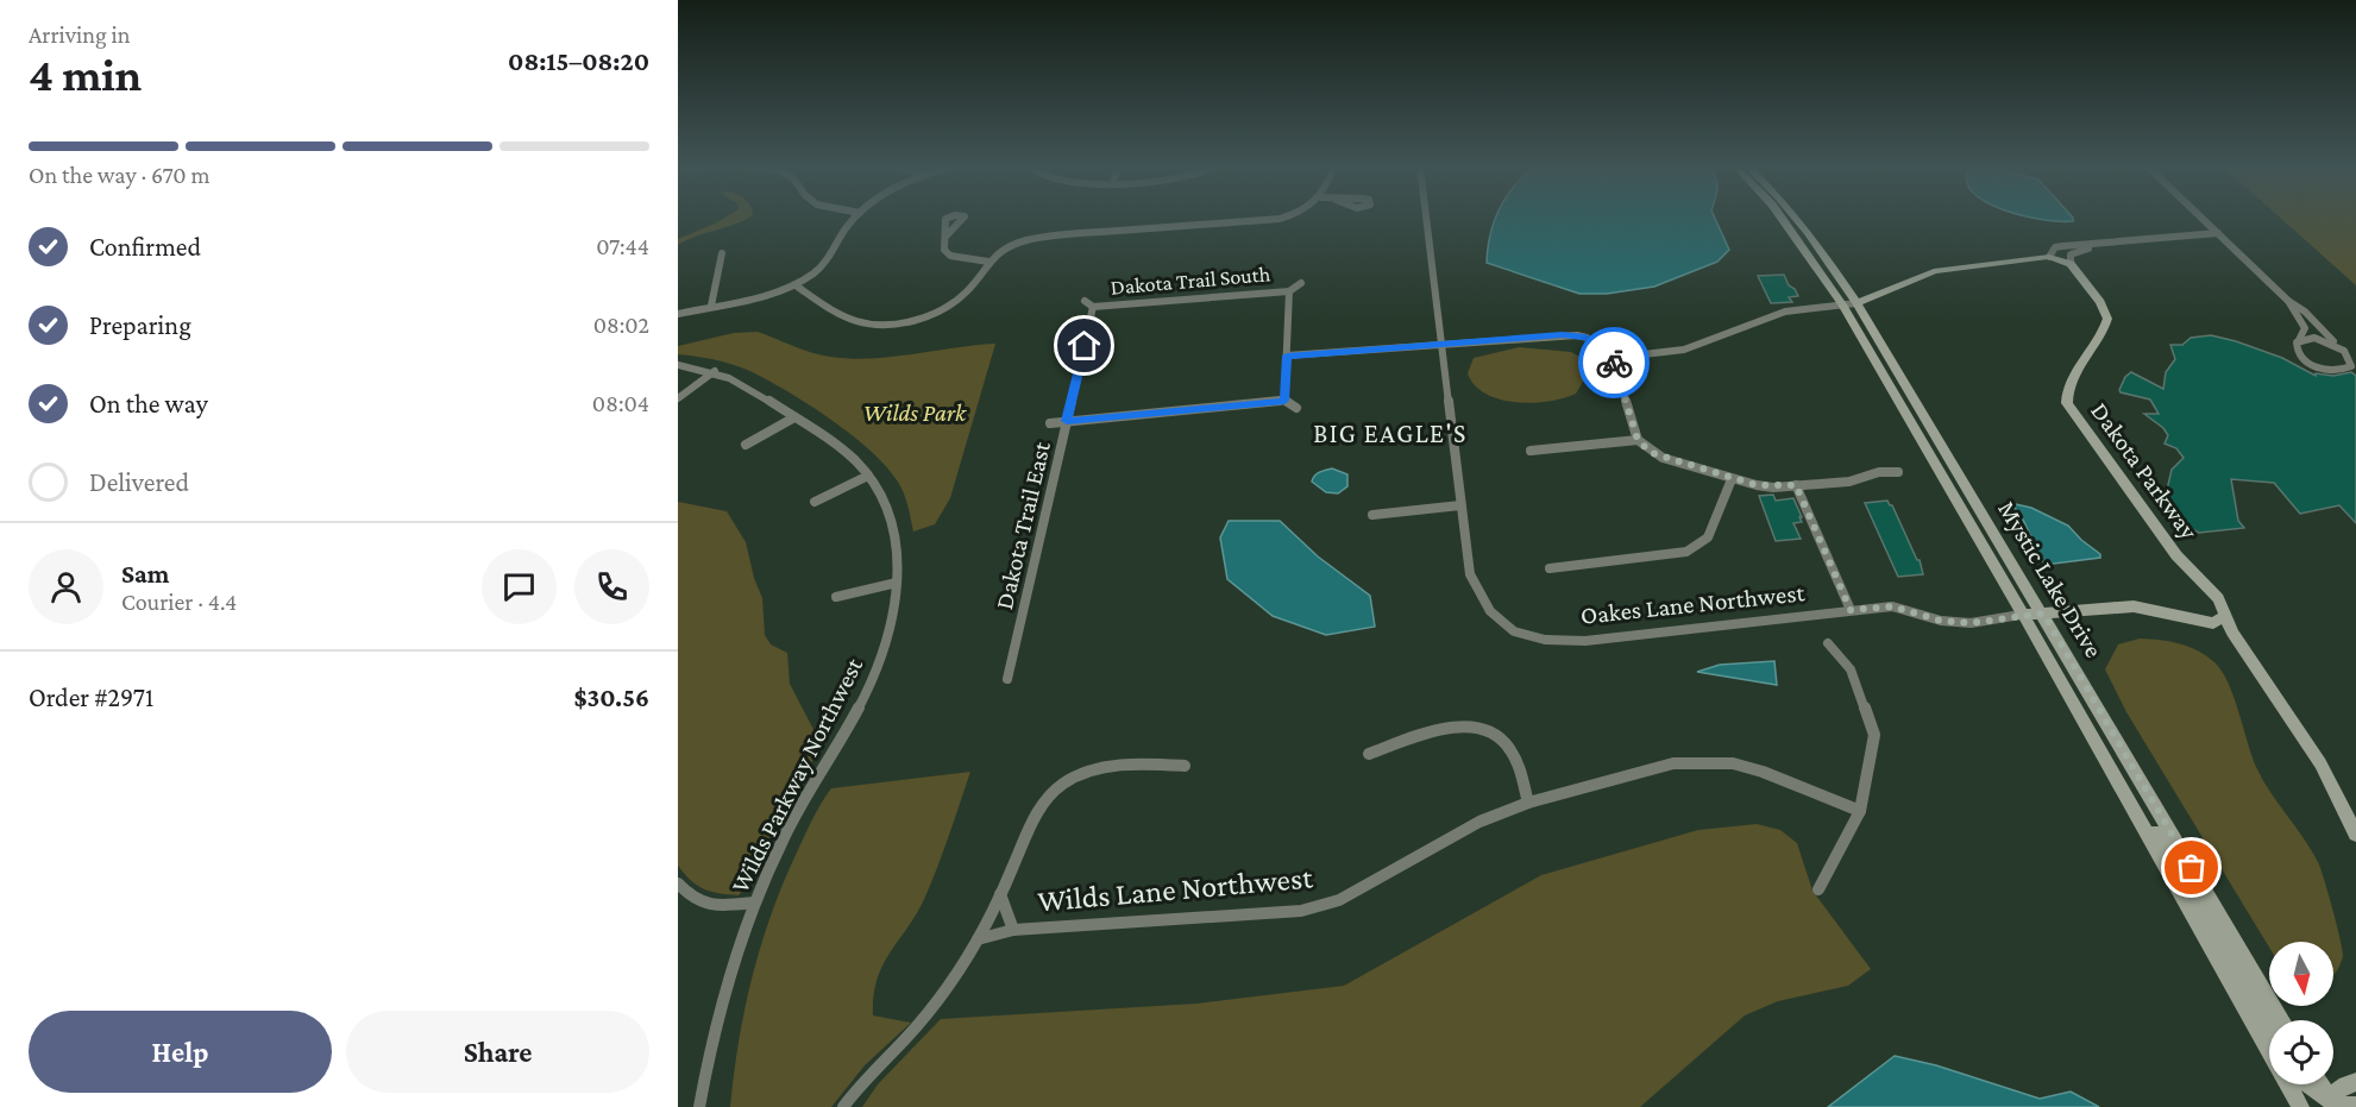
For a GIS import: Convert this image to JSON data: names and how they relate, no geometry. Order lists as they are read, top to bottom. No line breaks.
{"streets":{"street":["Dakota Trail South","Dakota Parkway","Dakota Trail East","Mystic Lake Drive","Oakes Lane Northwest","Wilds Parkway Northwest","Wilds Lane Northwest"]},"crossings":[["Dakota Trail South","Dakota Trail East"],["Dakota Parkway","Oakes Lane Northwest"],["Mystic Lake Drive","Oakes Lane Northwest"]],"districts":["BIG EAGLE'S"],"parks":["Wilds Park"],"north":"bottom","page":{"heading":["4 min","Arriving in","08:15–08:20"],"panel":["Sam","Courier · 4.4","Order #2971","$30.56"],"bar":"On the way · 670 m","list":[["Confirmed","07:44"],["Preparing","08:02"],["On the way","08:04"],"Delivered"],"buttons":["Help","Share"]}}
